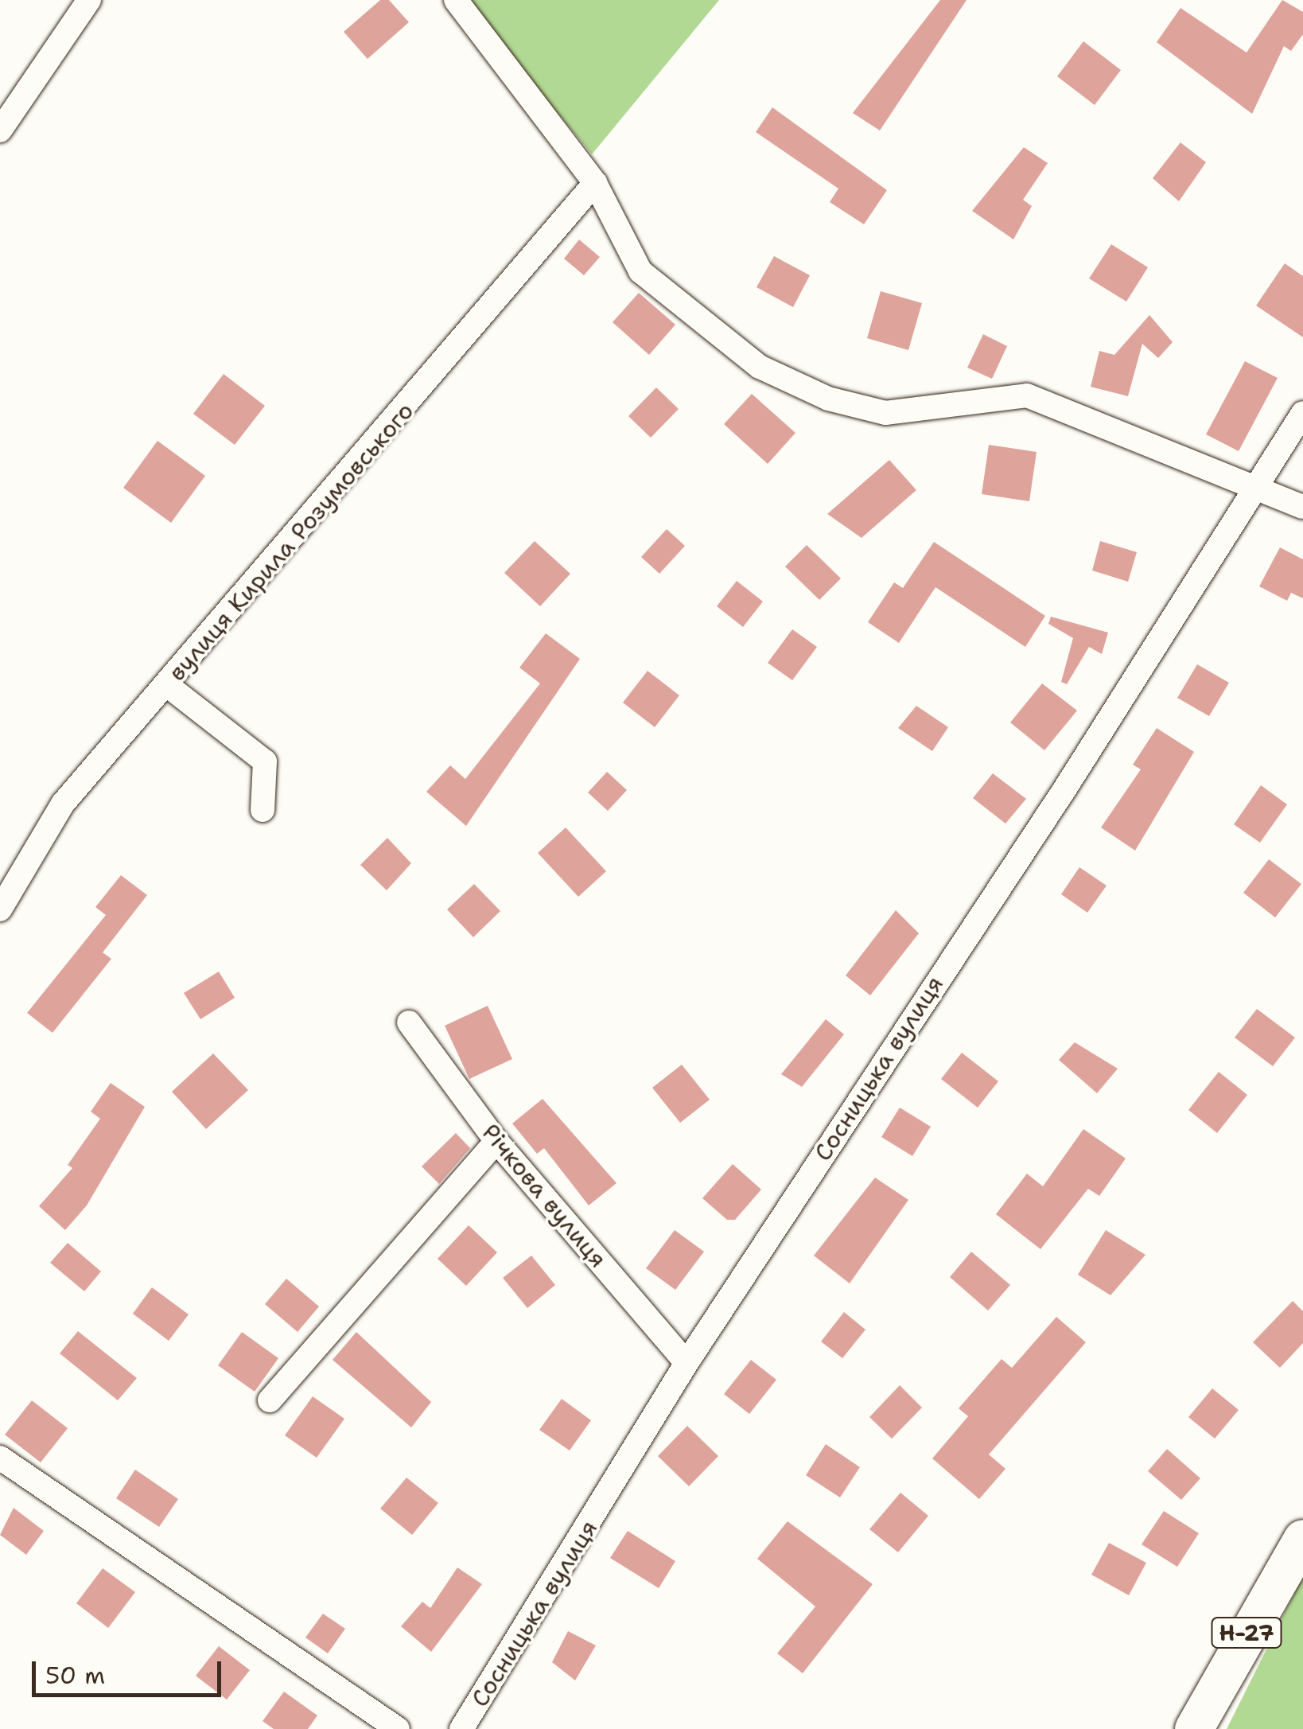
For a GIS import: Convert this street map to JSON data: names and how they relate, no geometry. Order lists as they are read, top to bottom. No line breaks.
{"streets":{"main road":["Н-27"],"street":["вулиця Кирила Розумовського","Сосницька вулиця","Річкова вулиця"]},"crossings":[["Сосницька вулиця","Річкова вулиця"]],"scale_bar":"50 m"}
